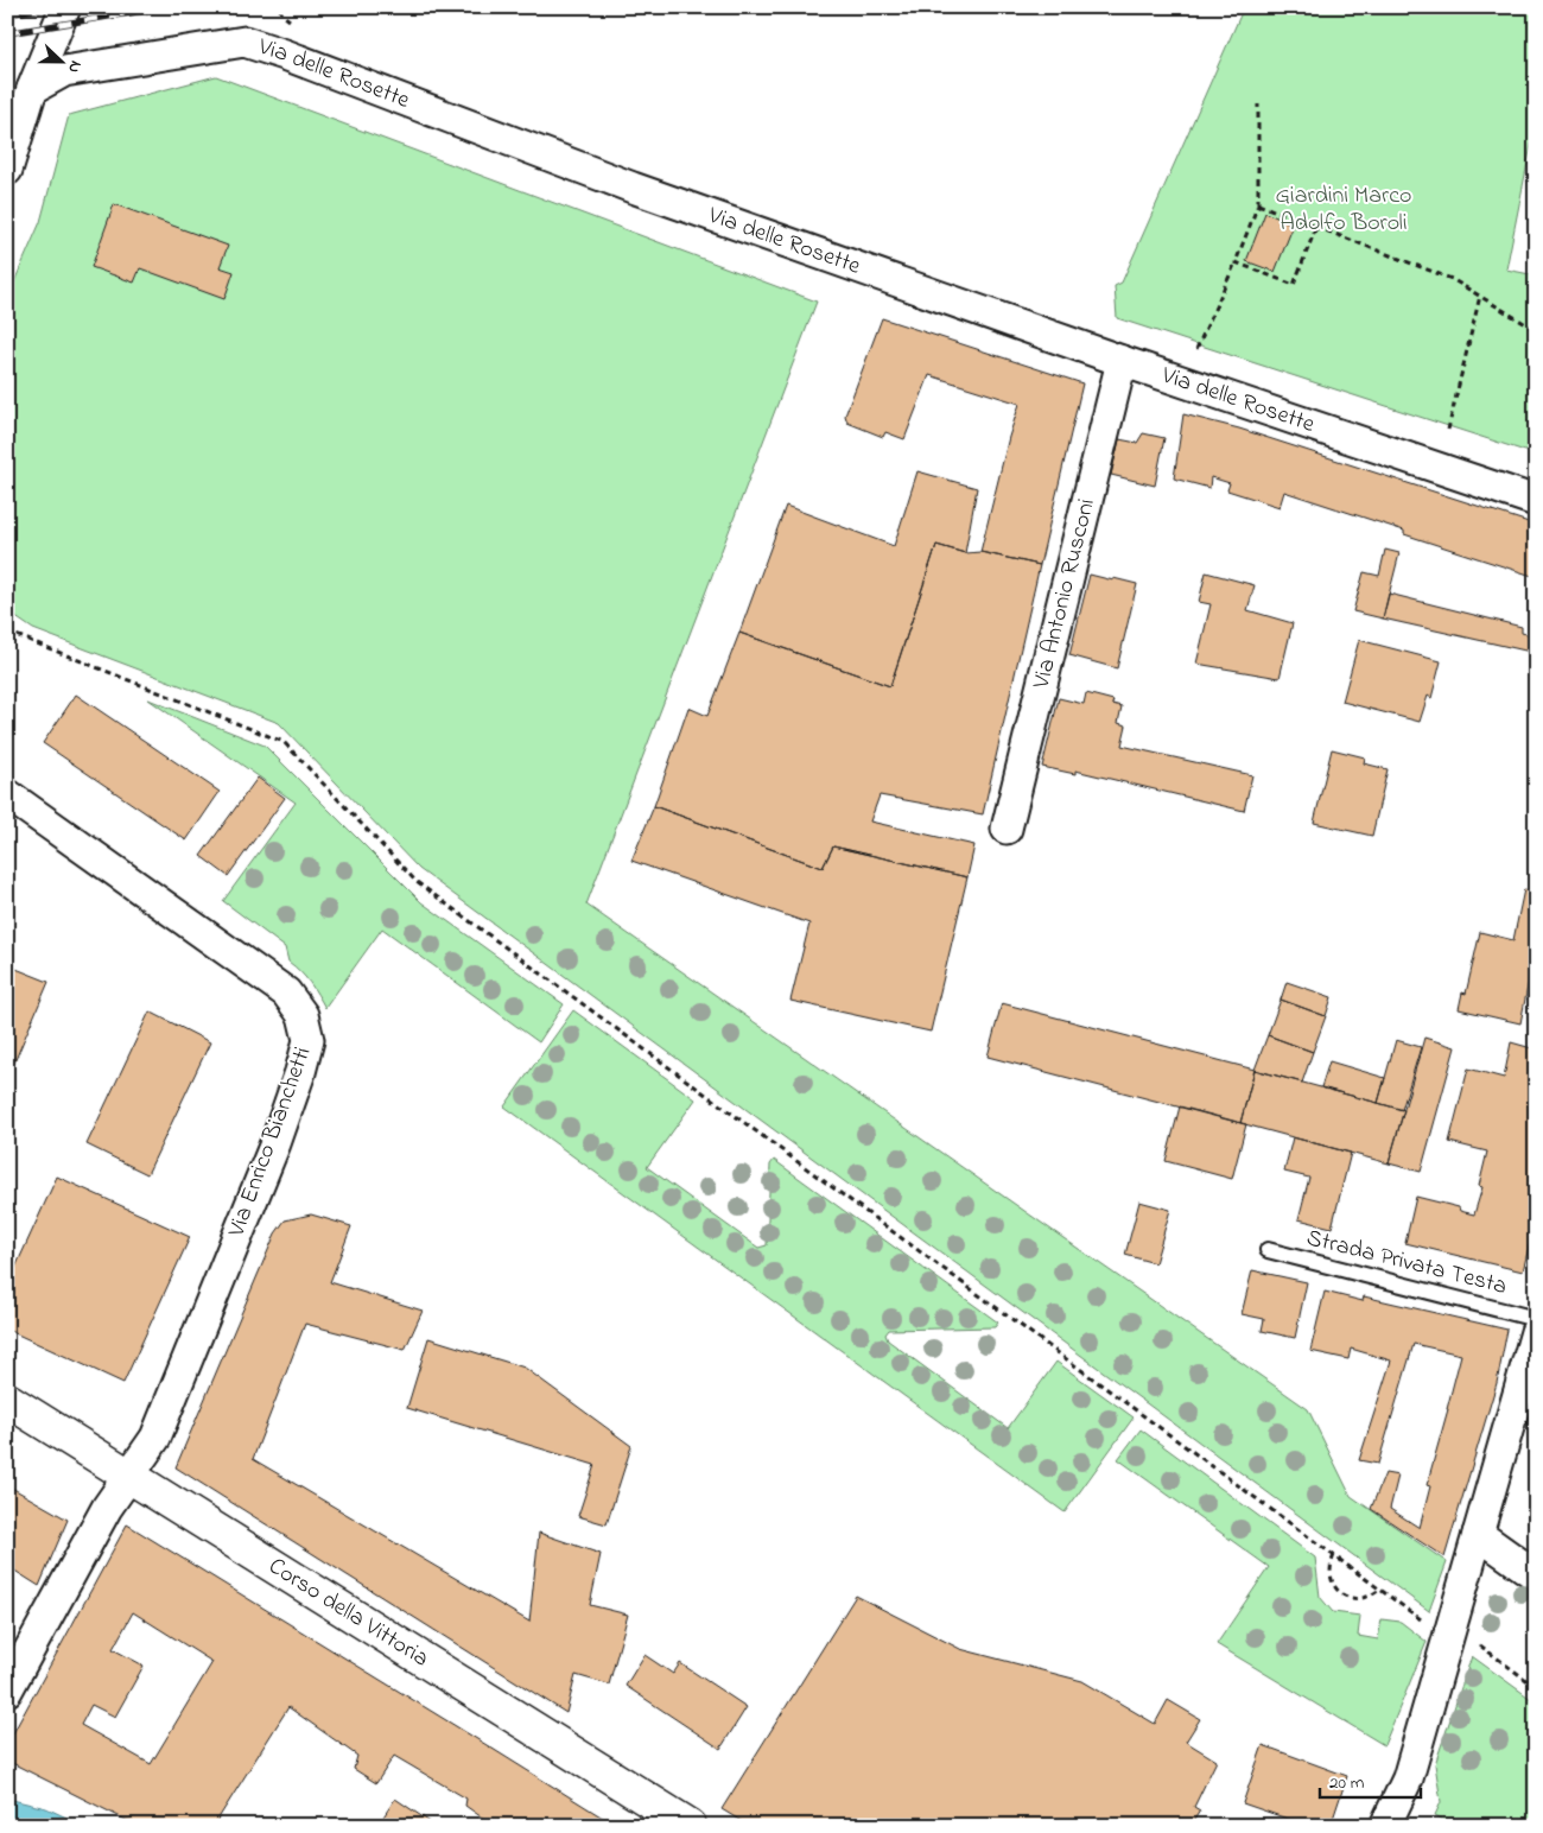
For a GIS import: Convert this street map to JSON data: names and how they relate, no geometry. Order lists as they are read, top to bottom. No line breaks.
{"streets":{"main road":["Corso della Vittoria"],"street":["Via delle Rosette","Via Antonio Rusconi","Via Enrico Bianchetti"],"lane":["Strada Privata Testa"]},"crossings":[["Via delle Rosette","Via Antonio Rusconi"],["Via Enrico Bianchetti","Corso della Vittoria"]],"parks":["Giardini Marco Adolfo Boroli"],"scale_bar":"20 m","north":"right"}
